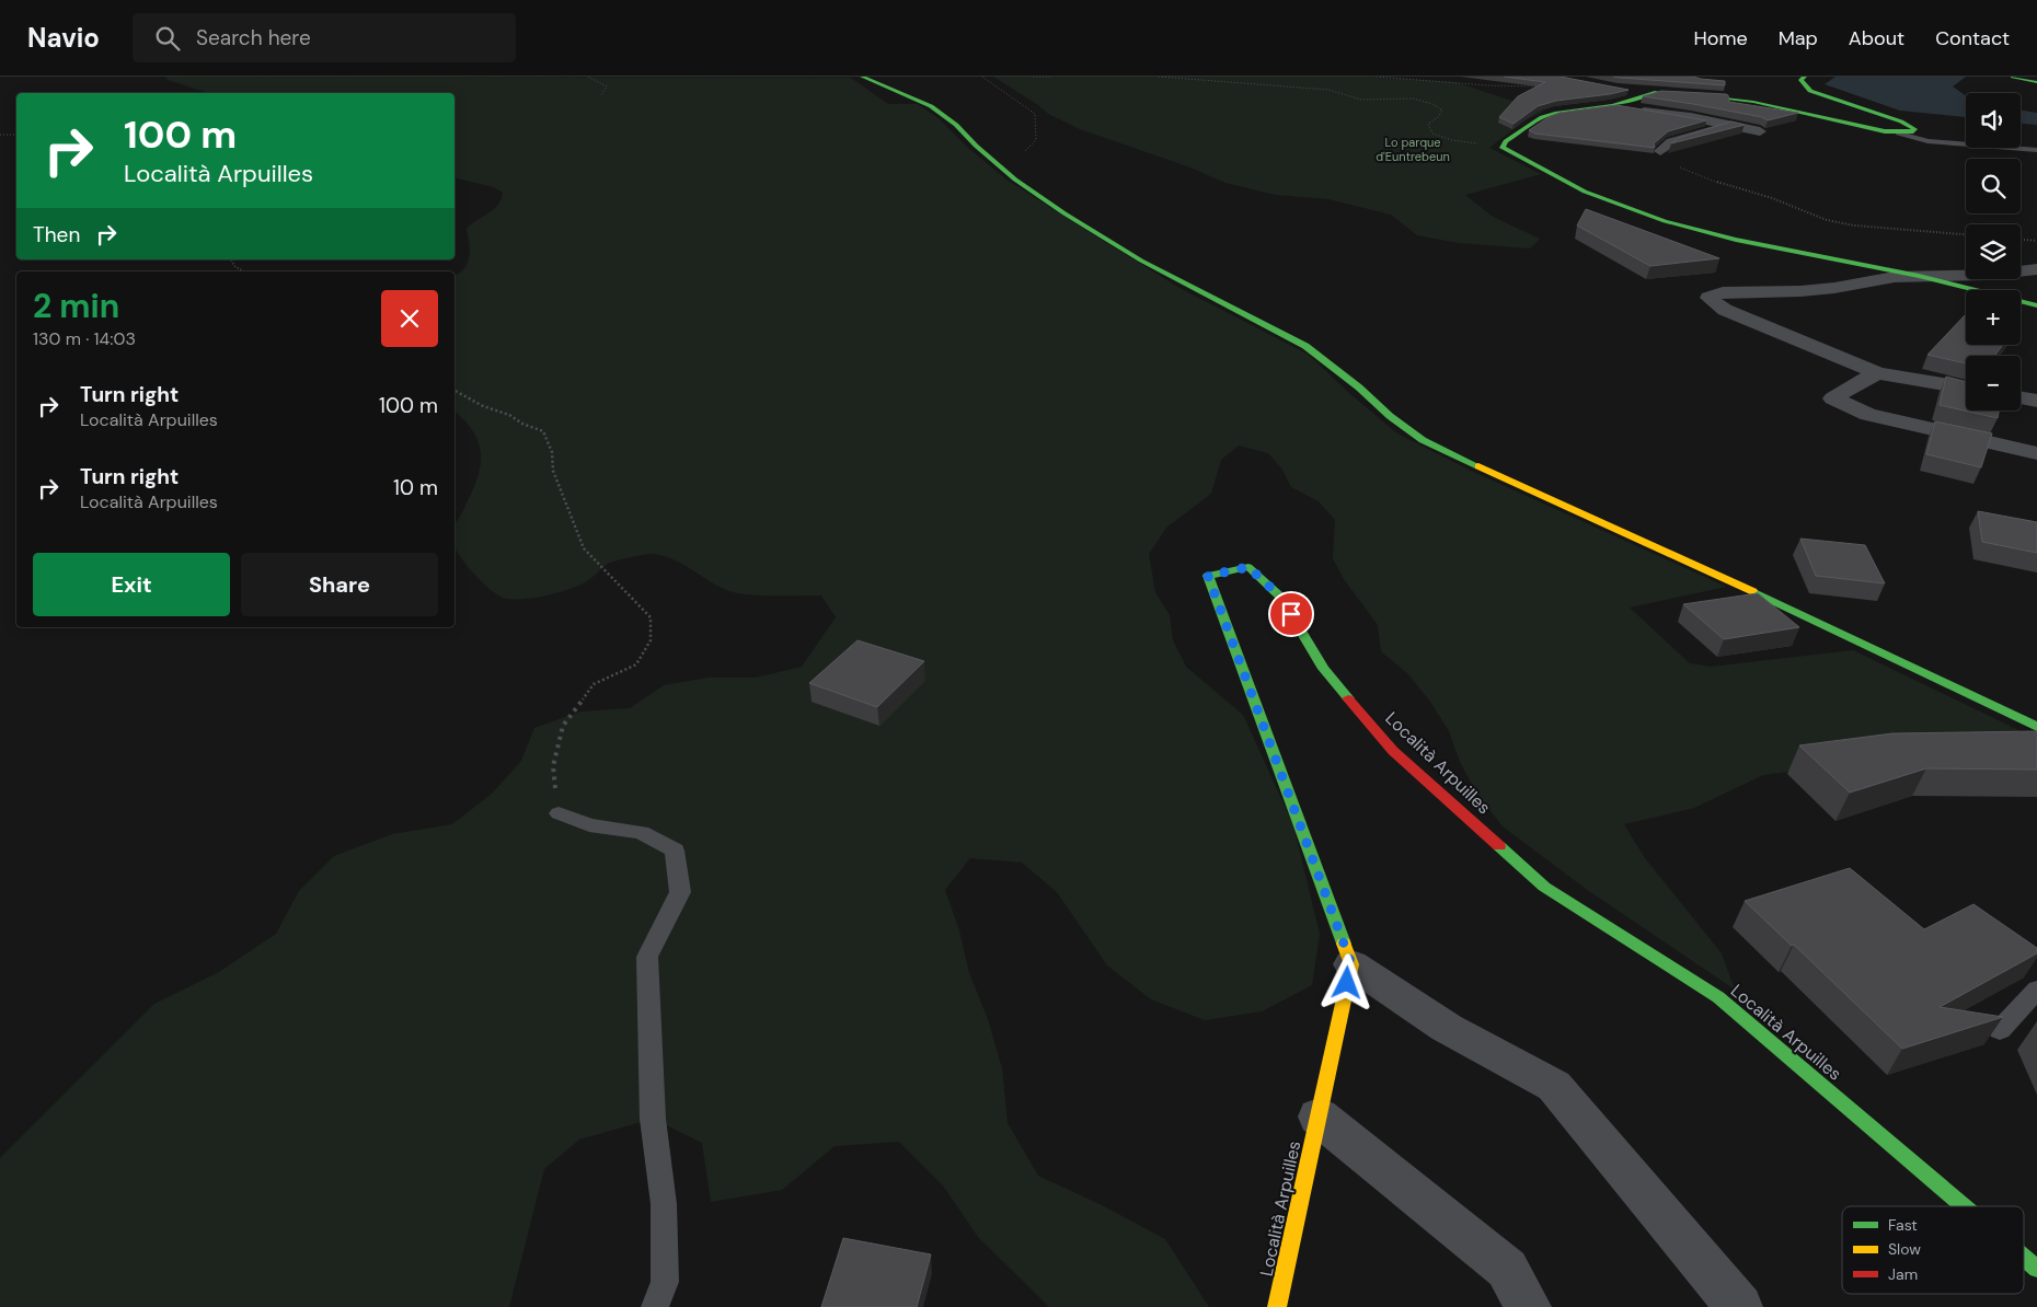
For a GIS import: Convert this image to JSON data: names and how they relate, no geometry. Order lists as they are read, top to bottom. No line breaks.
{"streets":{"street":["Località Arpuilles"]},"parks":["Lo parque d'Euntrebeun"],"legend":["Fast","Slow","Jam"],"page":{"header":"Navio","search":"Search here","nav":["Home","Map","About","Contact"],"map_buttons":["+","−"],"turn":["100 m","Località Arpuilles"],"then":"Then","heading":["2 min","130 m · 14:03"],"list":[{"name":"Turn right","note":"Località Arpuilles","value":"100 m"},{"name":"Turn right","note":"Località Arpuilles","value":"10 m"}],"buttons":["Exit","Share"]}}
